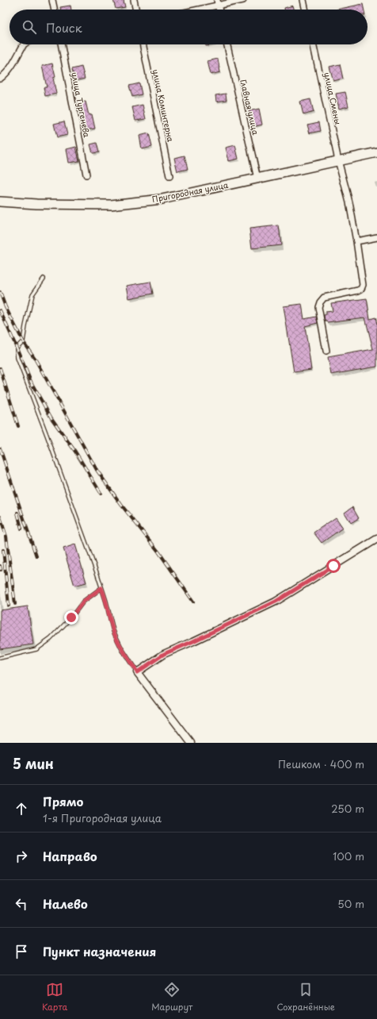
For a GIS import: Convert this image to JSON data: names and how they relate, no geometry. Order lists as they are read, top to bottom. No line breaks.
{"streets":{"highway":["Пригородная улица"],"street":["улица Смены","улица Тургенева","улица Коминтерна","Главная улица"]},"crossings":[["улица Смены","Пригородная улица"],["Главная улица","Пригородная улица"]],"page":{"search":"Поиск","heading":["5 мин","Пешком · 400 m"],"list":[["Прямо","1-я Пригородная улица","250 m"],["Направо","100 m"],["Налево","50 m"],"Пункт назначения"],"nav":["Карта","Маршрут","Сохранённые"]}}
